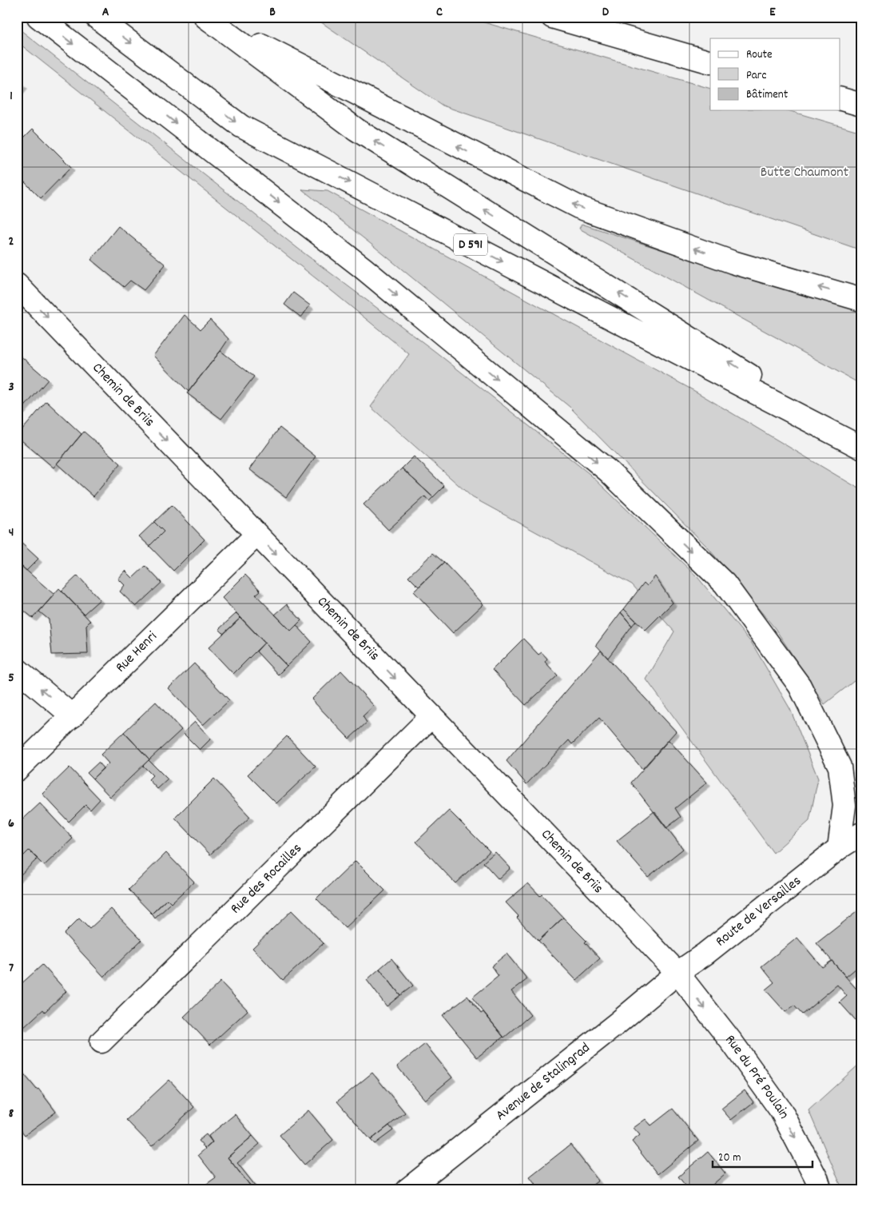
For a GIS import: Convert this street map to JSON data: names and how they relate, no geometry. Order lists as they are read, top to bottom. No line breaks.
{"streets":{"main road":["D 591","Chemin de Briis","Rue Henri","Rue des Rocailles","Route de Versailles","Rue du Pré Poulain","Avenue de Stalingrad"]},"crossings":[["Chemin de Briis","Rue Henri"],["Chemin de Briis","Rue des Rocailles"],["Chemin de Briis","Route de Versailles"],["Chemin de Briis","Rue du Pré Poulain"],["Chemin de Briis","Avenue de Stalingrad"],["Route de Versailles","Rue du Pré Poulain"],["Route de Versailles","Avenue de Stalingrad"],["Rue du Pré Poulain","Avenue de Stalingrad"]],"one_way":["Chemin de Briis","Rue du Pré Poulain"],"parks":["Butte Chaumont"],"legend":["Route","Parc","Bâtiment"],"scale_bar":"20 m","grid":{"columns":["A","B","C","D","E"],"rows":["1","2","3","4","5","6","7","8"]}}
